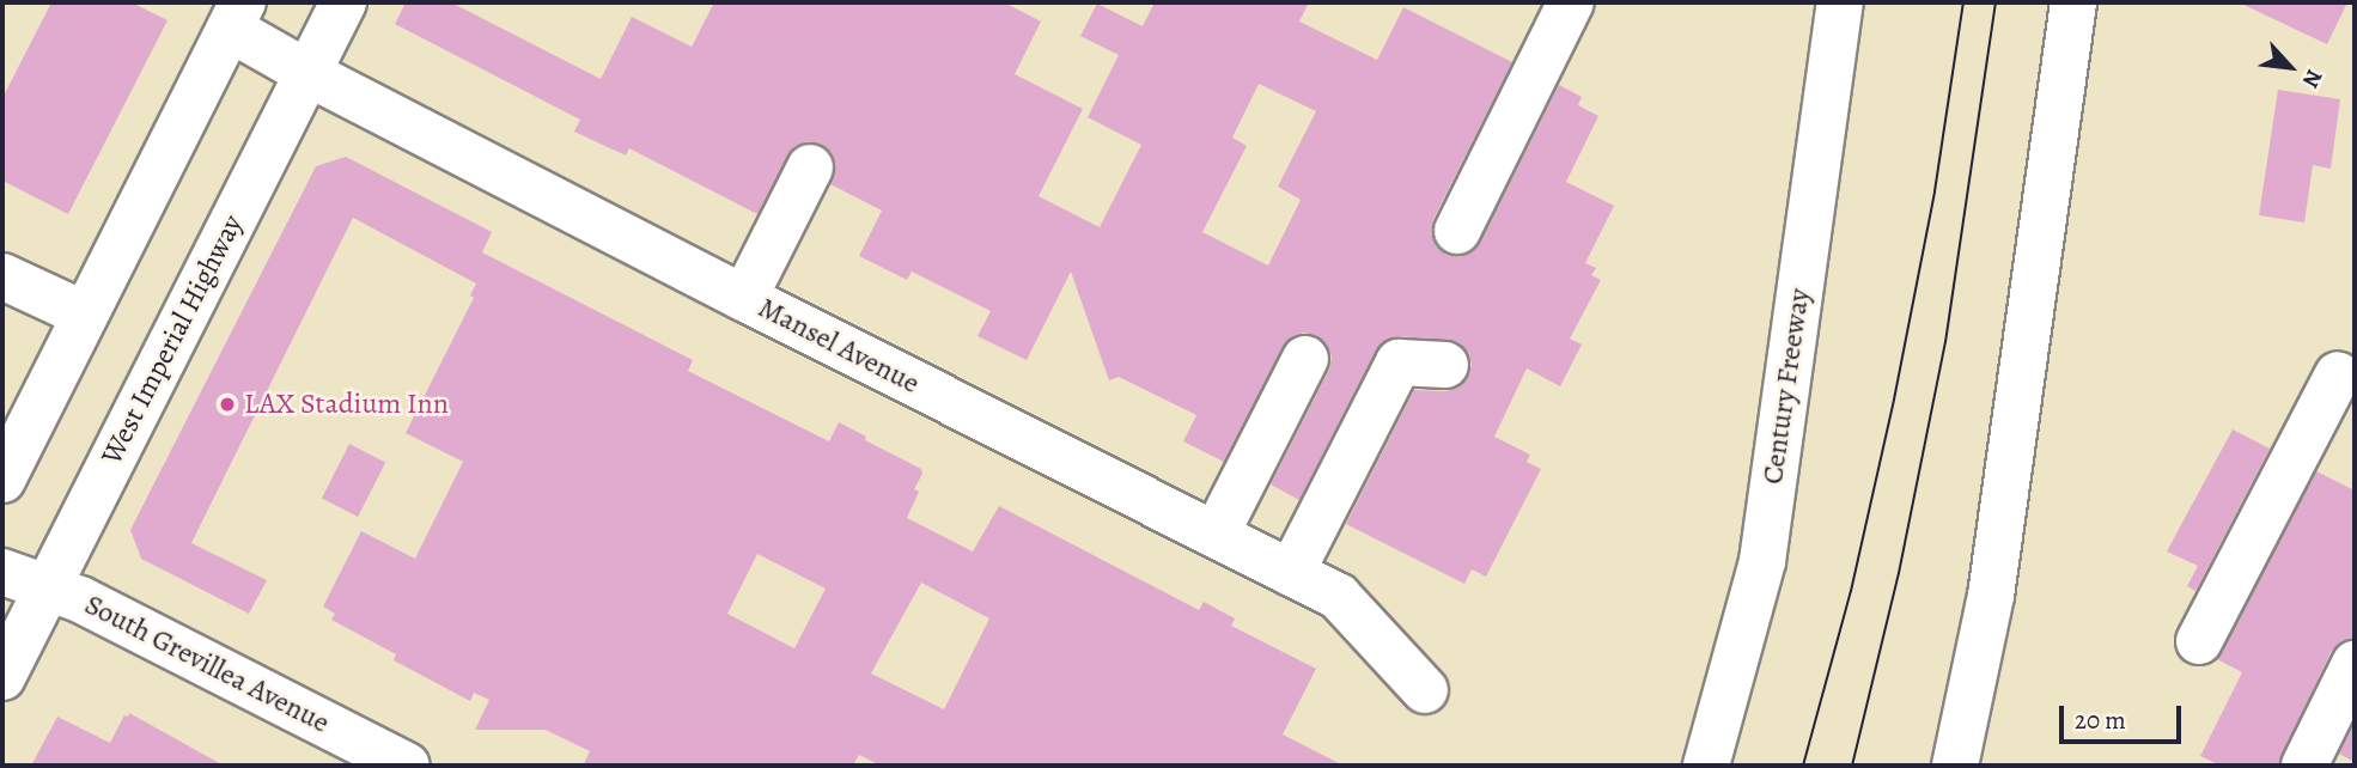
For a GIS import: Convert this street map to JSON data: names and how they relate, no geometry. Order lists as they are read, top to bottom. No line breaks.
{"streets":{"main road":["West Imperial Highway","Mansel Avenue","Century Freeway","South Grevillea Avenue"]},"crossings":[["West Imperial Highway","Mansel Avenue"],["West Imperial Highway","South Grevillea Avenue"]],"places":["LAX Stadium Inn"],"scale_bar":"20 m","north":"bottom right"}
